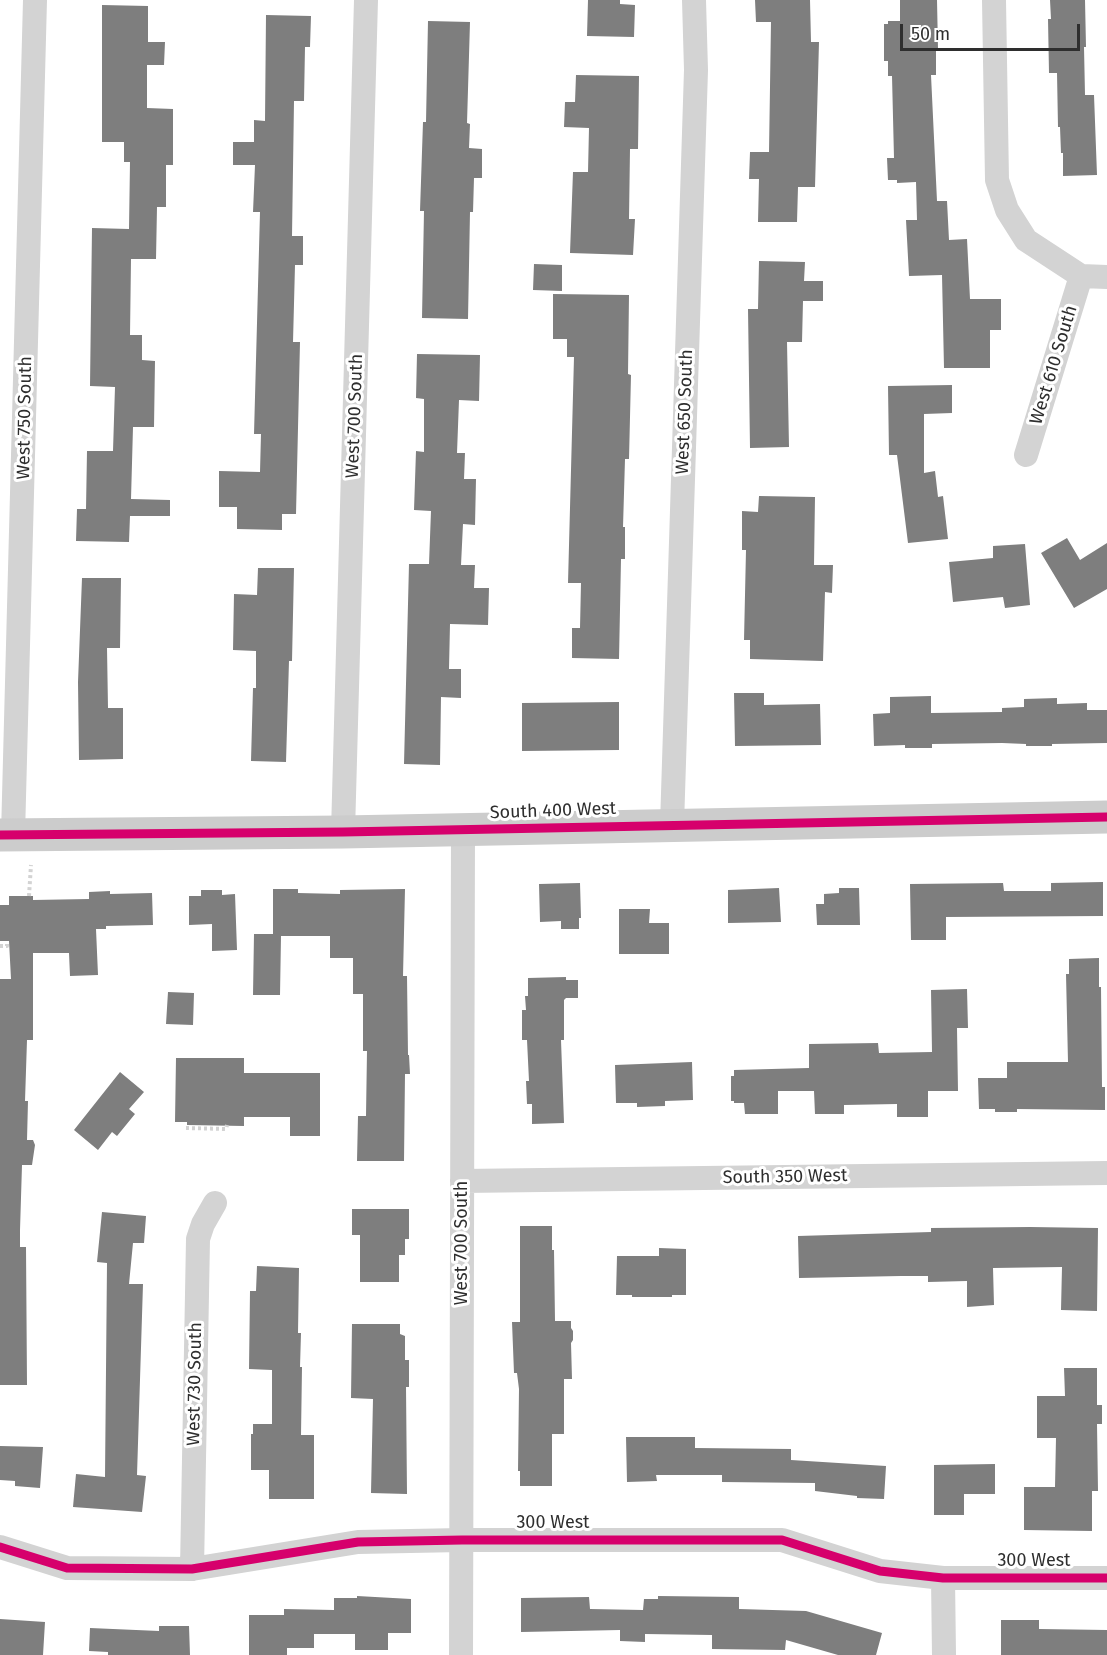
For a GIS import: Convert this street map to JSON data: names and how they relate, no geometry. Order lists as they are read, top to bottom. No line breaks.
{"streets":{"main road":["South 400 West"],"street":["West 610 South","West 650 South","West 700 South","West 750 South","South 350 West","West 730 South","300 West"]},"crossings":[["West 650 South","South 400 West"],["West 700 South","South 400 West"],["West 700 South","South 350 West"],["West 700 South","300 West"],["West 750 South","South 400 West"],["West 730 South","300 West"]],"scale_bar":"50 m"}
